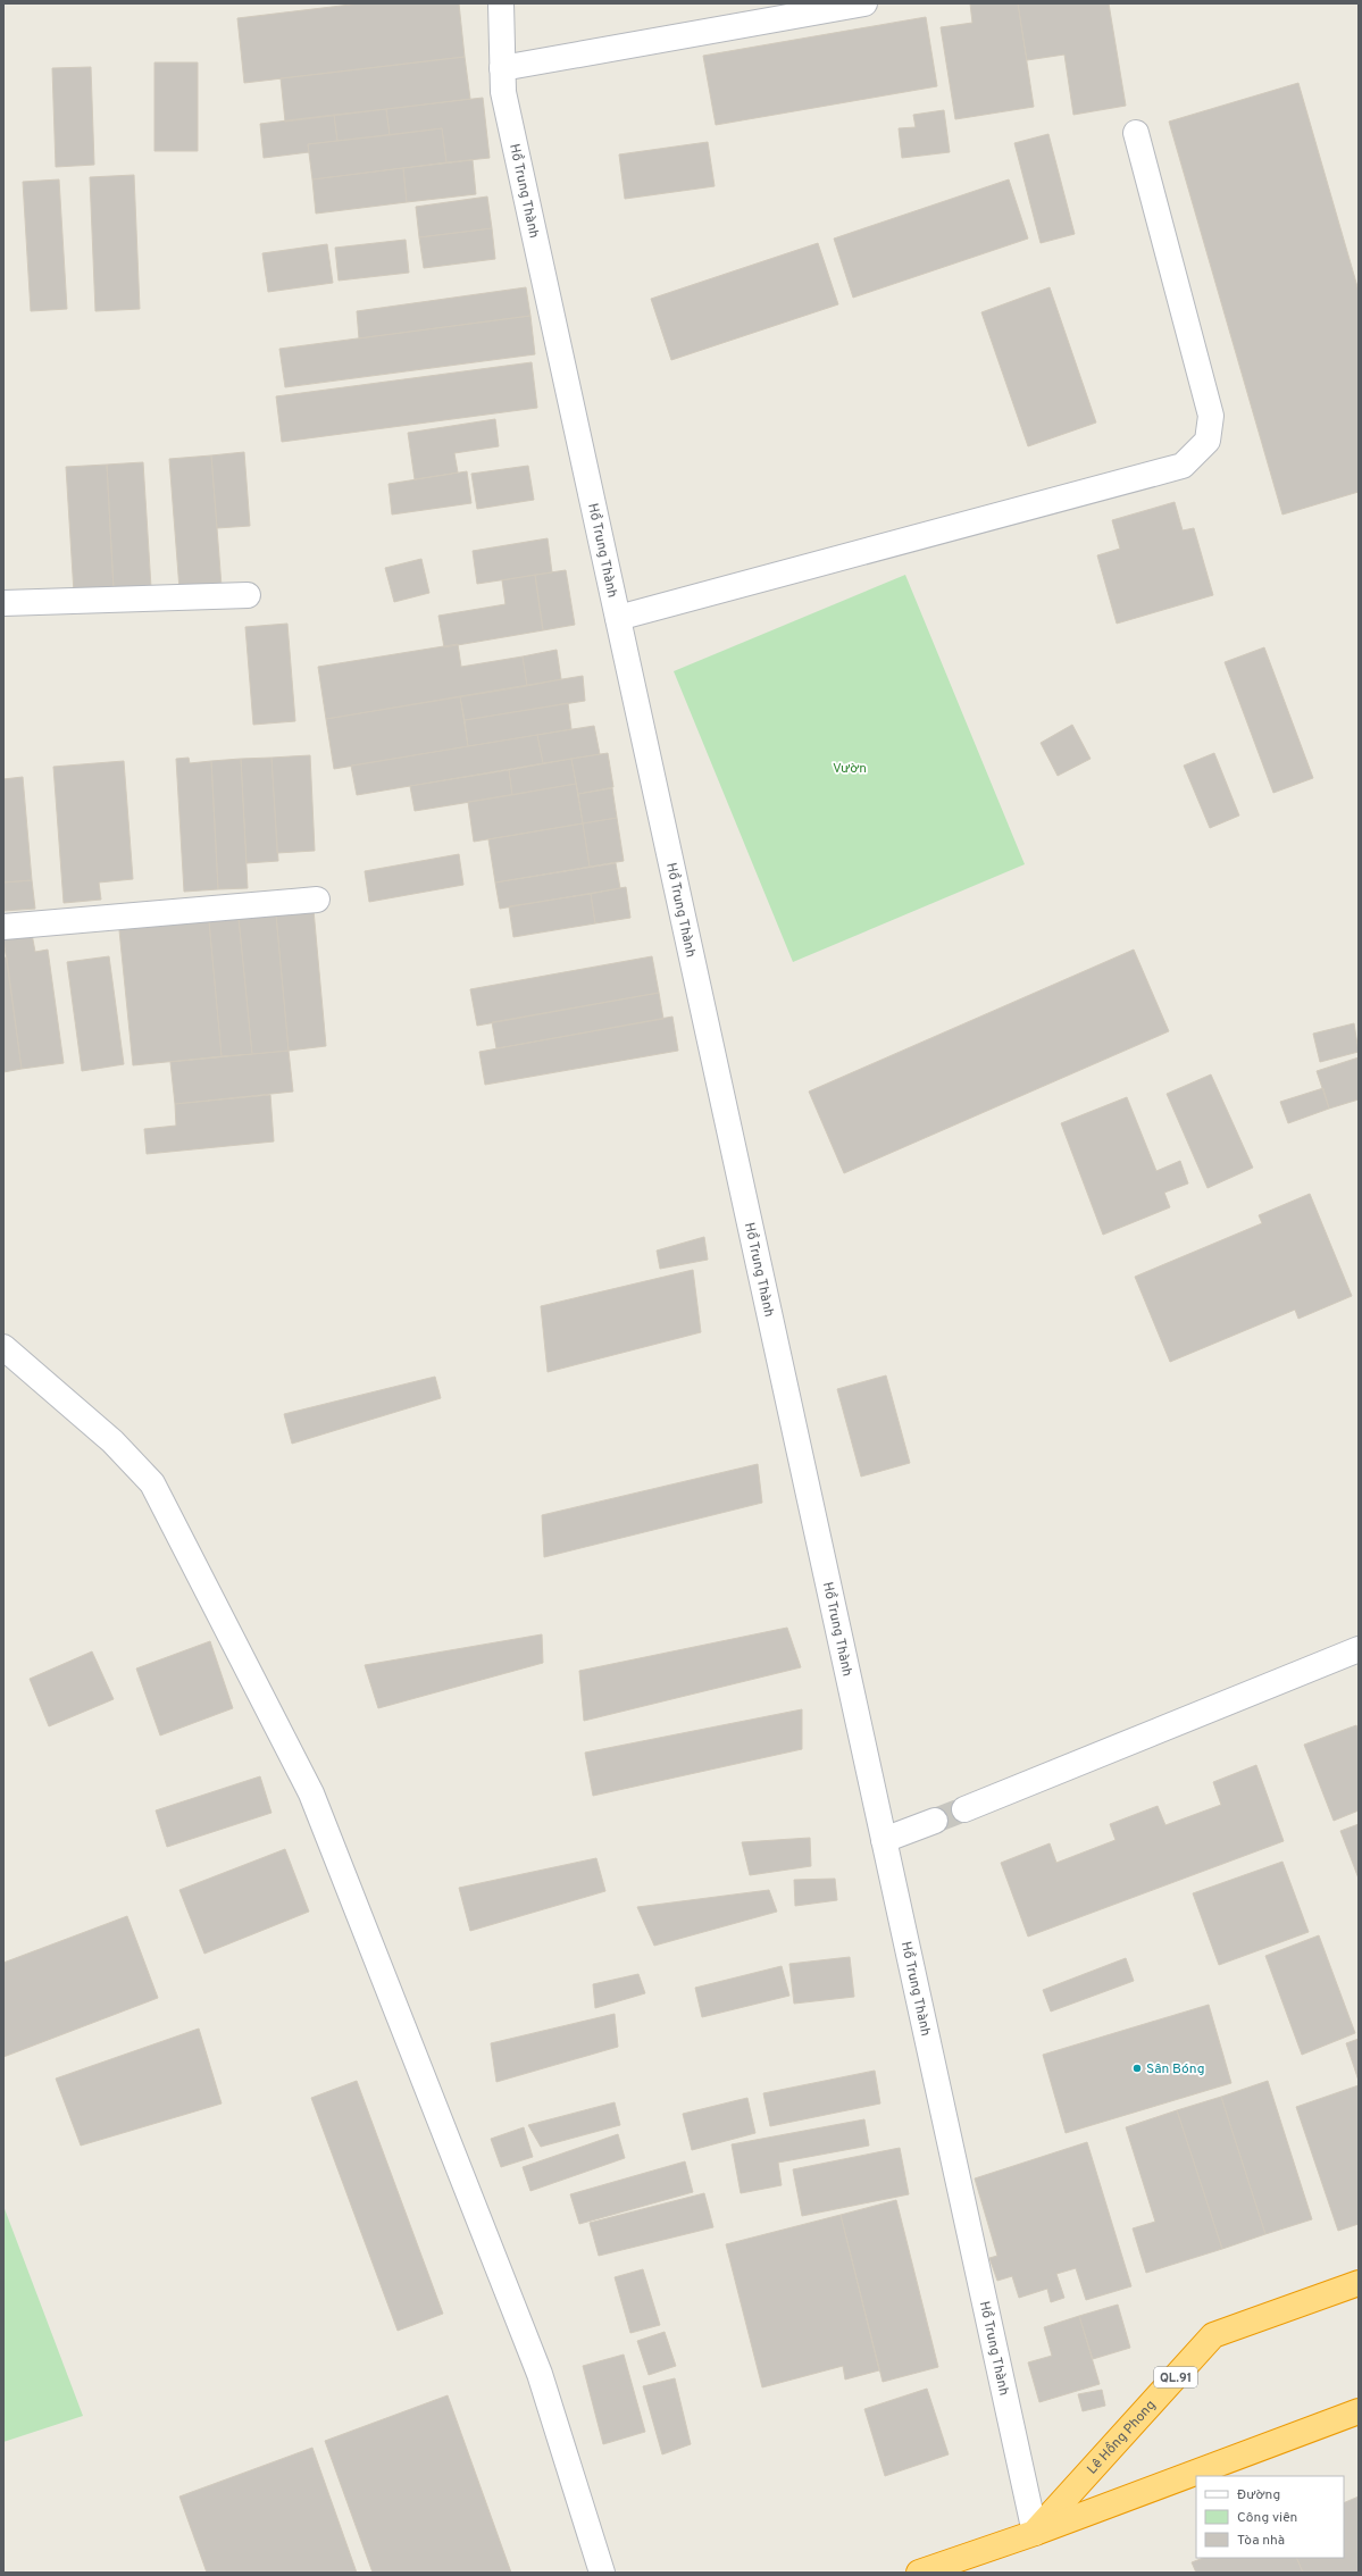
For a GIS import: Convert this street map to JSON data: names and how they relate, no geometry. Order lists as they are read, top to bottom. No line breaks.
{"streets":{"highway":["QL.91","Lê Hồng Phong"],"street":["Hồ Trung Thành"]},"crossings":[["Hồ Trung Thành","Lê Hồng Phong"]],"parks":["Vườn"],"places":["Sân Bóng"],"legend":["Đường","Công viên","Tòa nhà"]}
